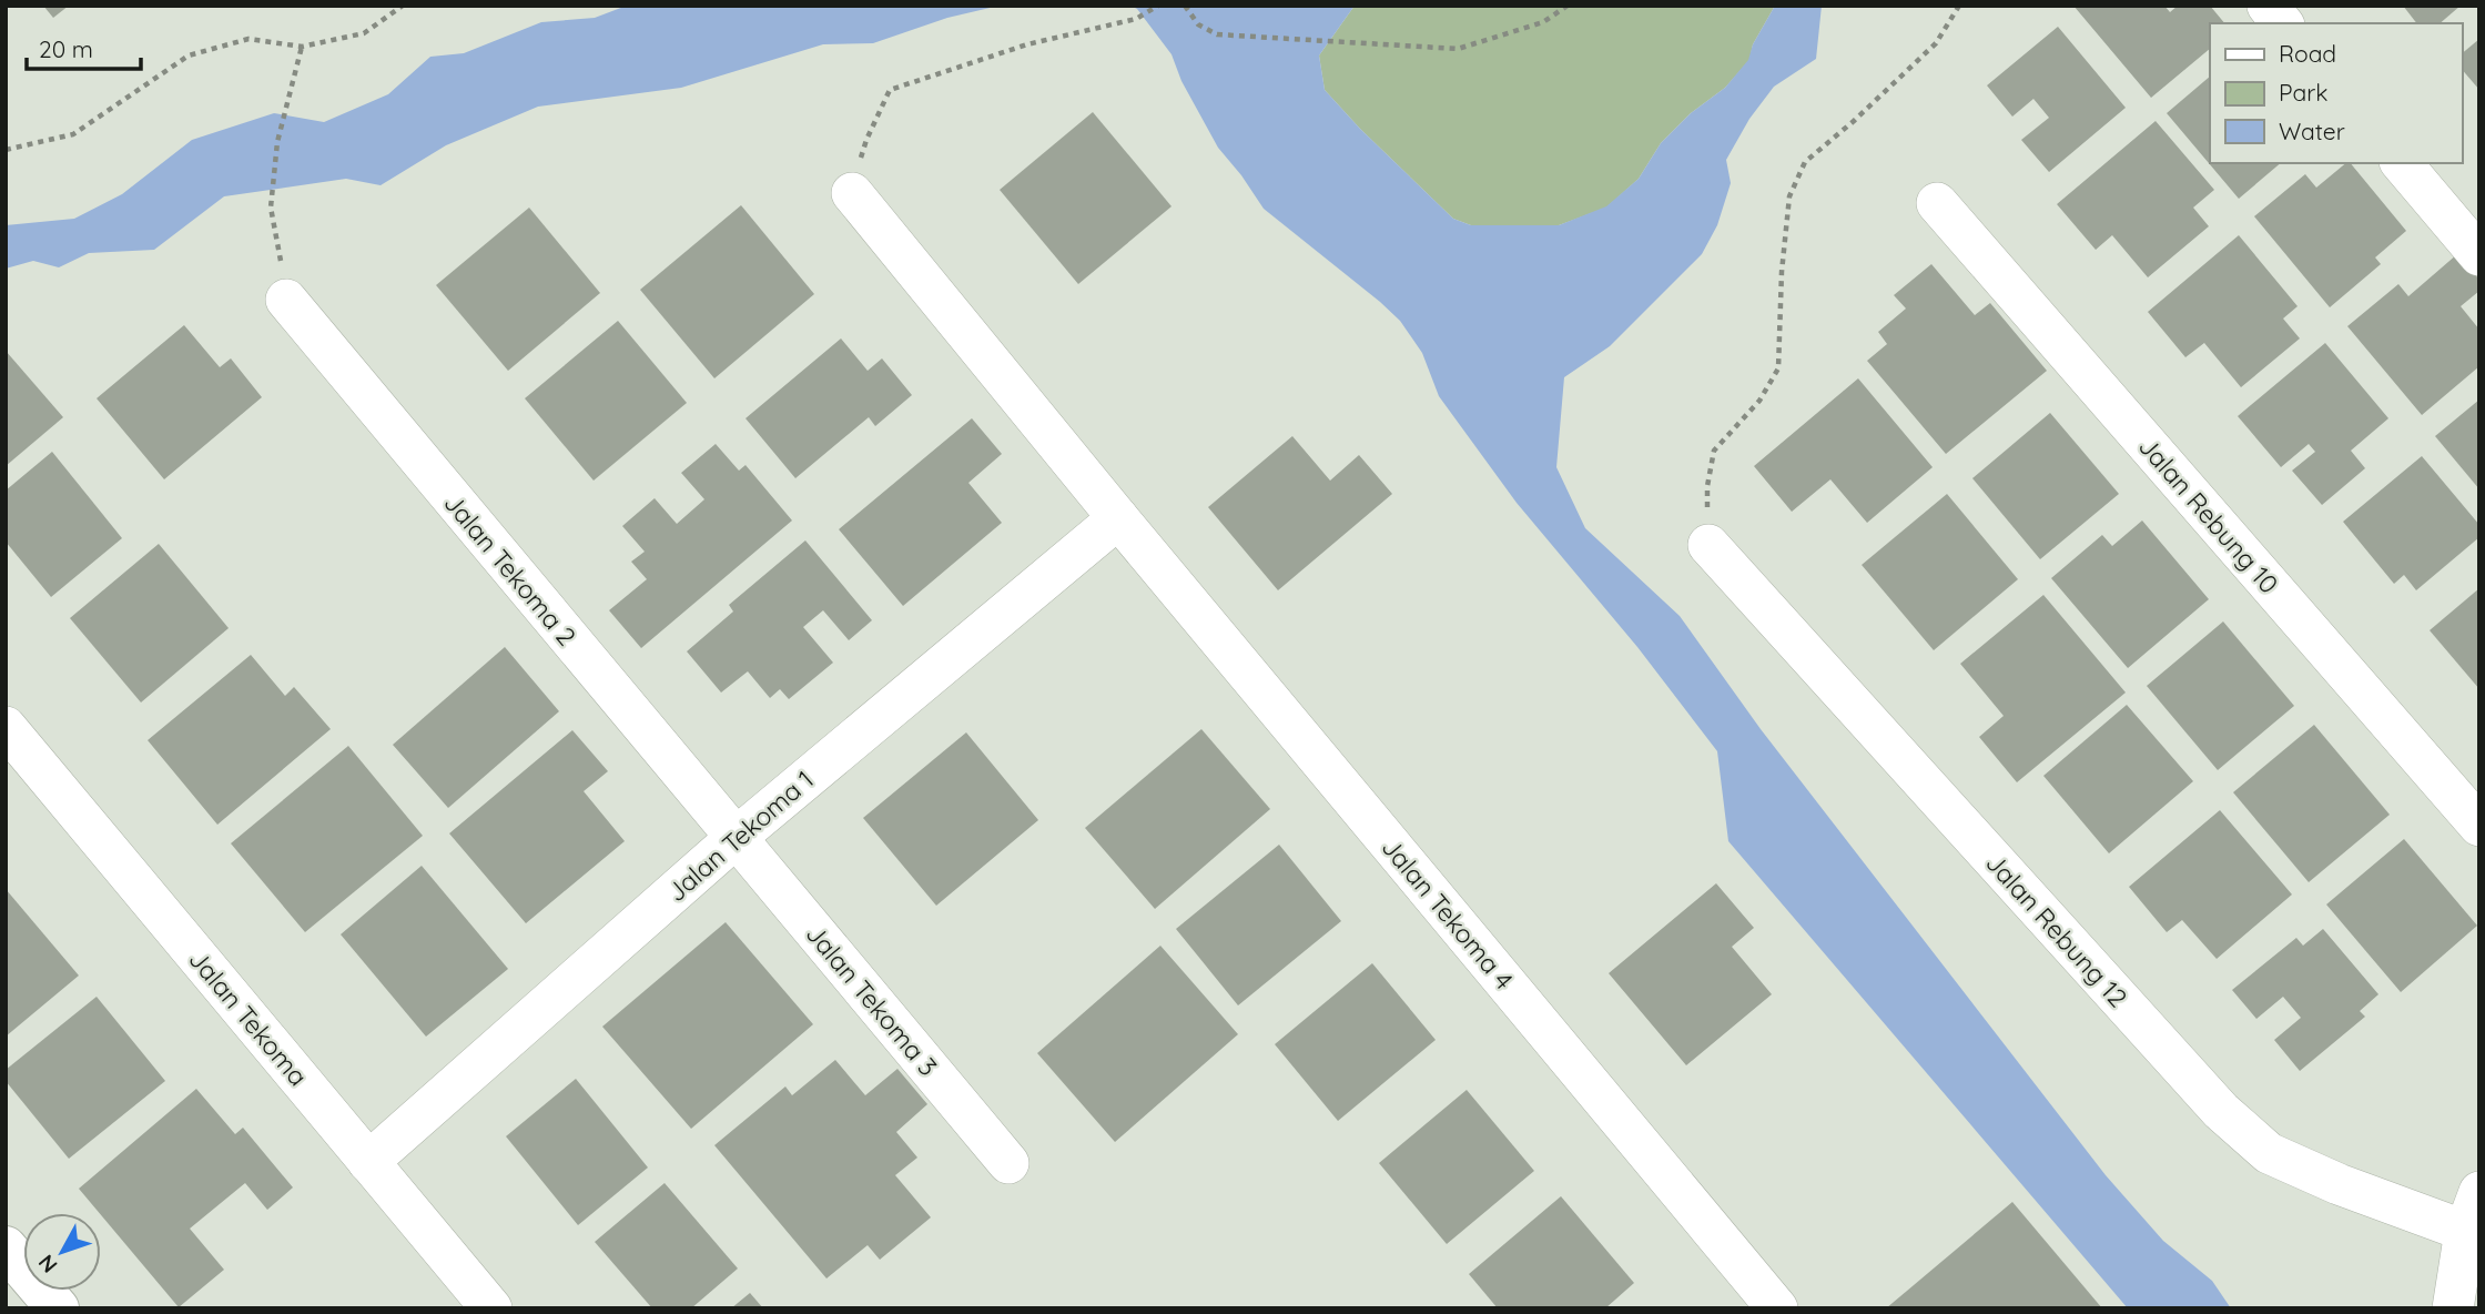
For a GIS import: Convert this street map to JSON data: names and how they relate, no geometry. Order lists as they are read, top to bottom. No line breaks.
{"streets":{"street":["Jalan Rebung 10","Jalan Tekoma 2","Jalan Tekoma 1","Jalan Tekoma 4","Jalan Rebung 12","Jalan Tekoma 3","Jalan Tekoma"]},"crossings":[["Jalan Tekoma 2","Jalan Tekoma 1"],["Jalan Tekoma 2","Jalan Tekoma 3"],["Jalan Tekoma 1","Jalan Tekoma 4"],["Jalan Tekoma 1","Jalan Tekoma 3"],["Jalan Tekoma 1","Jalan Tekoma"]],"legend":["Road","Park","Water"],"scale_bar":"20 m","north":"bottom left"}
